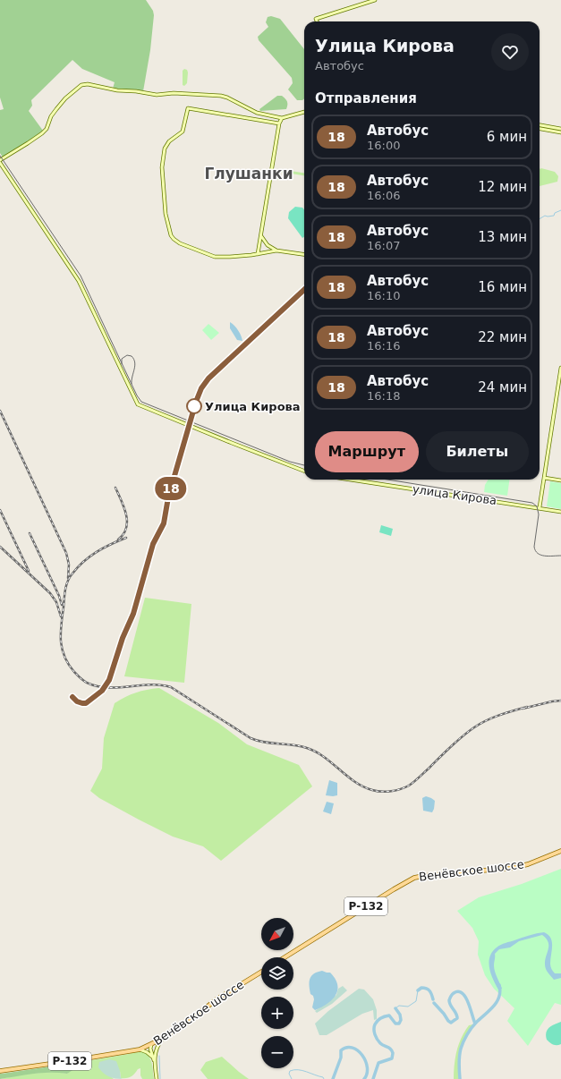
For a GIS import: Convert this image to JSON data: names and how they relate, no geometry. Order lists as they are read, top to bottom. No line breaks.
{"streets":{"main road":["Венёвское шоссе","Р-132"],"street":["улица Кирова"]},"districts":["Глушанки"],"places":["Улица Кирова"],"lines":["bus line 18"],"north":"bottom left","page":{"on_map":"18","heading":[["Улица Кирова","Автобус"],"Отправления"],"list":[{"mark":"18","name":"Автобус","note":"16:00","value":"6 мин"},{"mark":"18","name":"Автобус","note":"16:06","value":"12 мин"},{"mark":"18","name":"Автобус","note":"16:07","value":"13 мин"},{"mark":"18","name":"Автобус","note":"16:10","value":"16 мин"},{"mark":"18","name":"Автобус","note":"16:16","value":"22 мин"},{"mark":"18","name":"Автобус","note":"16:18","value":"24 мин"}],"buttons":["Маршрут","Билеты"],"map_buttons":["+","−"]}}
